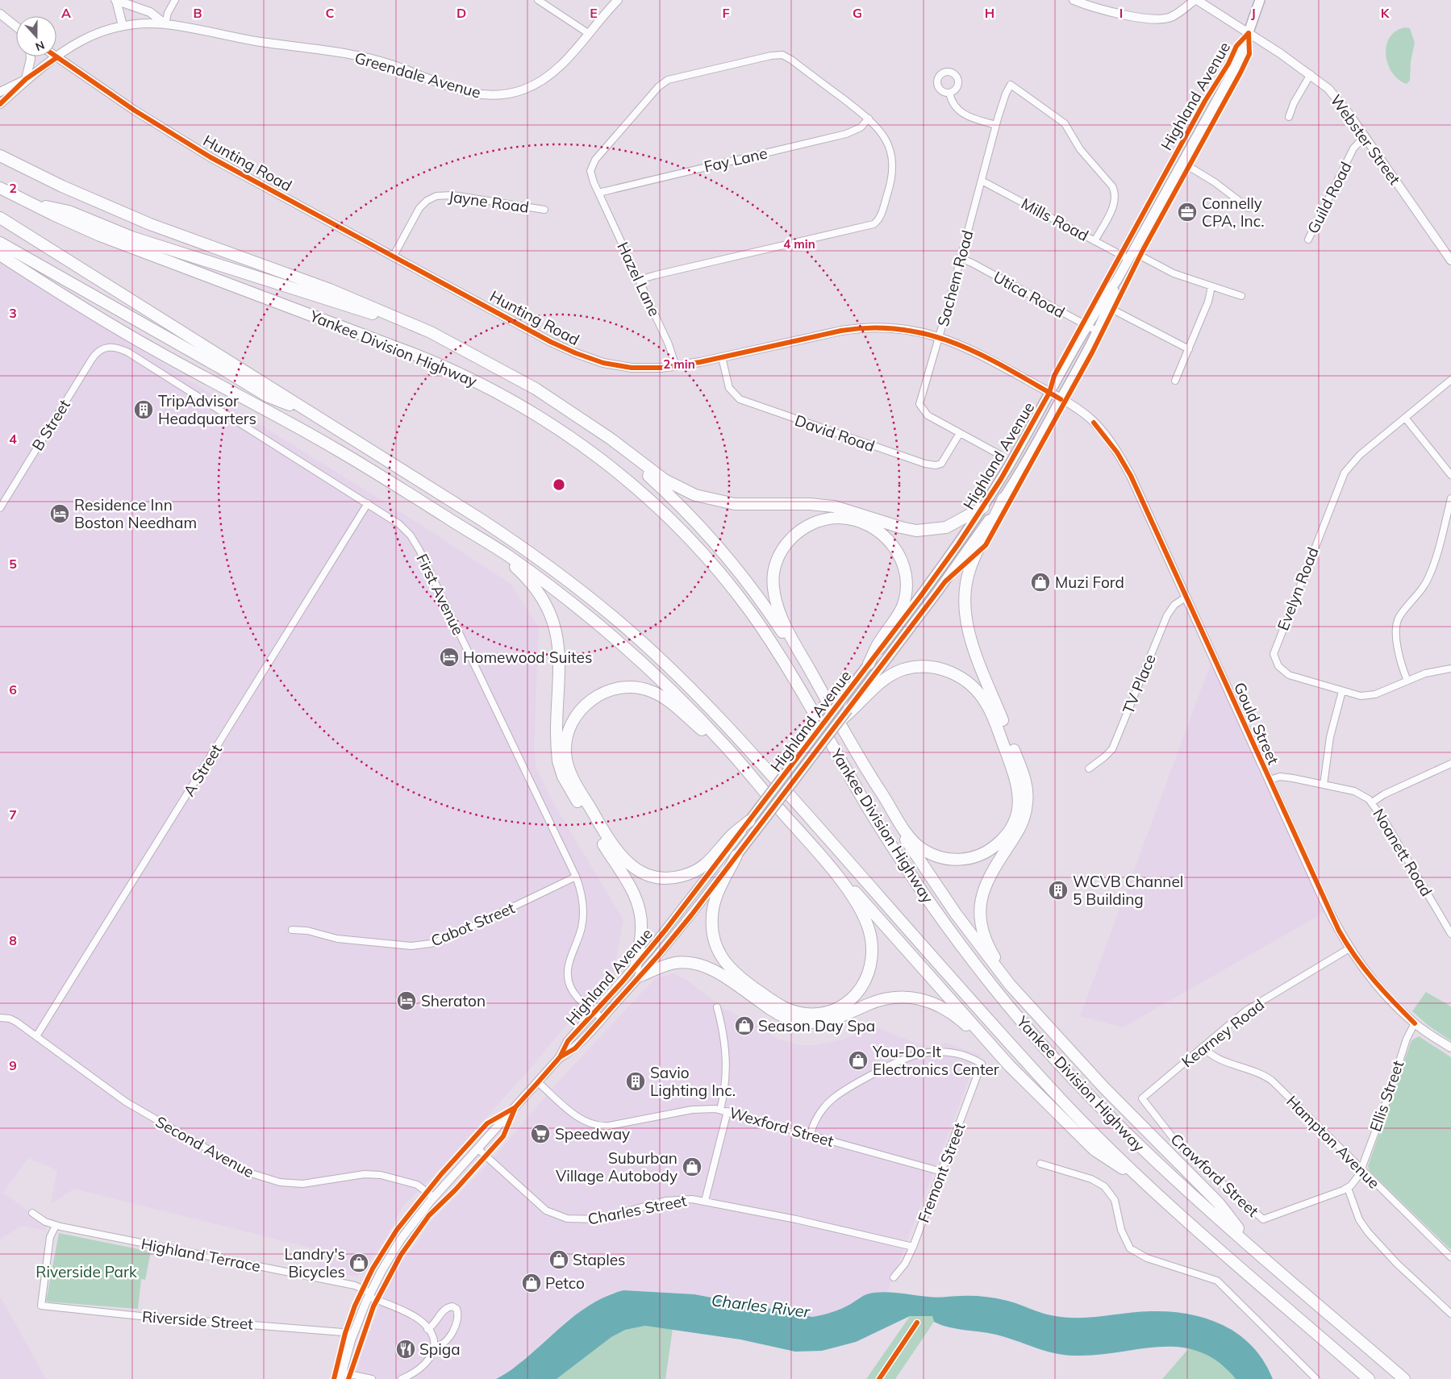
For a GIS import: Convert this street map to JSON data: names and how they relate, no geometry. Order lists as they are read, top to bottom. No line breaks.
{"streets":{"highway":["Yankee Division Highway"],"main road":["Greendale Avenue","Highland Avenue","Webster Street","Hunting Road","Gould Street"],"street":["Fay Lane","Guild Road","Jayne Road","Mills Road","Sachem Road","Hazel Lane","Utica Road","B Street","David Road","Evelyn Road","First Avenue","TV Place","A Street","Noanett Road","Cabot Street","Kearney Road","Ellis Street","Wexford Street","Hampton Avenue","Second Avenue","Fremont Street","Crawford Street","Charles Street","Highland Terrace","Riverside Street"]},"crossings":[["Highland Avenue","Webster Street"],["Highland Avenue","Hunting Road"],["Highland Avenue","Mills Road"],["Highland Avenue","Utica Road"],["Highland Avenue","First Avenue"],["Highland Avenue","Gould Street"],["Highland Avenue","Wexford Street"],["Highland Avenue","Second Avenue"],["Highland Avenue","Charles Street"],["Highland Avenue","Highland Terrace"],["Highland Avenue","Riverside Street"],["Webster Street","Guild Road"],["Fay Lane","Hazel Lane"],["Hunting Road","Jayne Road"],["Hunting Road","Sachem Road"],["Hunting Road","Hazel Lane"],["Hunting Road","David Road"],["Hunting Road","Gould Street"],["Mills Road","Sachem Road"],["Sachem Road","Utica Road"],["Sachem Road","David Road"],["B Street","First Avenue"],["First Avenue","A Street"],["First Avenue","Cabot Street"],["TV Place","Gould Street"],["Gould Street","Noanett Road"],["Gould Street","Kearney Road"],["Gould Street","Ellis Street"],["A Street","Second Avenue"],["Kearney Road","Hampton Avenue"],["Kearney Road","Crawford Street"],["Ellis Street","Hampton Avenue"],["Wexford Street","Fremont Street"],["Fremont Street","Charles Street"],["Highland Terrace","Riverside Street"]],"water":["Charles River"],"parks":["Riverside Park"],"places":{"office":["Connelly CPA, Inc."],"building":["TripAdvisor Headquarters","WCVB Channel 5 Building","Savio Lighting Inc."],"hotel":["Residence Inn Boston Needham","Homewood Suites","Sheraton"],"shop":["Muzi Ford","Season Day Spa","You-Do-It Electronics Center","Suburban Village Autobody","Staples","Landry's Bicycles","Petco"],"supermarket":["Speedway"],"restaurant":["Spiga"]},"north":"bottom","grid":{"columns":["A","B","C","D","E","F","G","H","I","J","K"],"rows":["2","3","4","5","6","7","8","9"]},"rings":["4 min","2 min"]}
